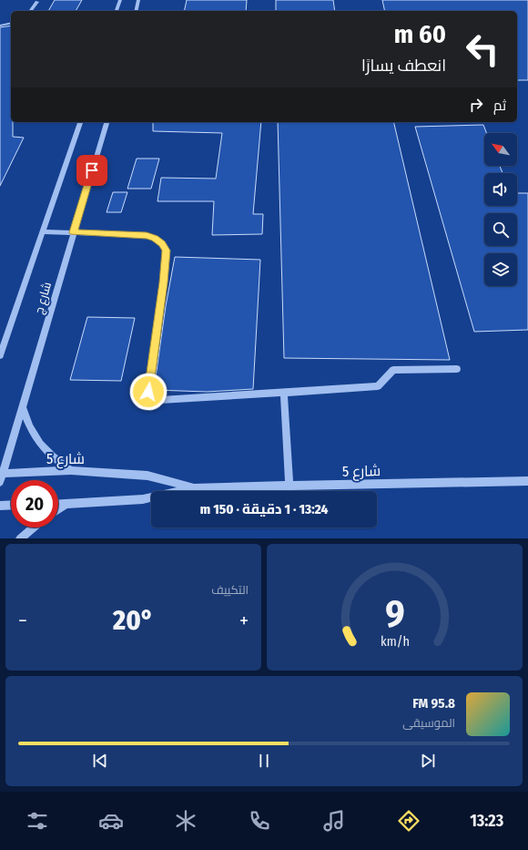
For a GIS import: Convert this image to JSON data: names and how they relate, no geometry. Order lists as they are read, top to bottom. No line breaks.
{"streets":{"street":["شارع ج","شارع 5"]},"crossings":[["شارع ج","شارع 5"]],"north":"top left","page":{"turn":["60 m","انعطف يسارًا"],"then":"ثم","limit":"20","trip":"13:24 · 1 دقيقة · 150 m","tile":"التكييف","heat":["−","20°","+"],"song":["95.8 FM","الموسيقى"],"tabs":"13:23","gauge":["9","km/h"]}}
